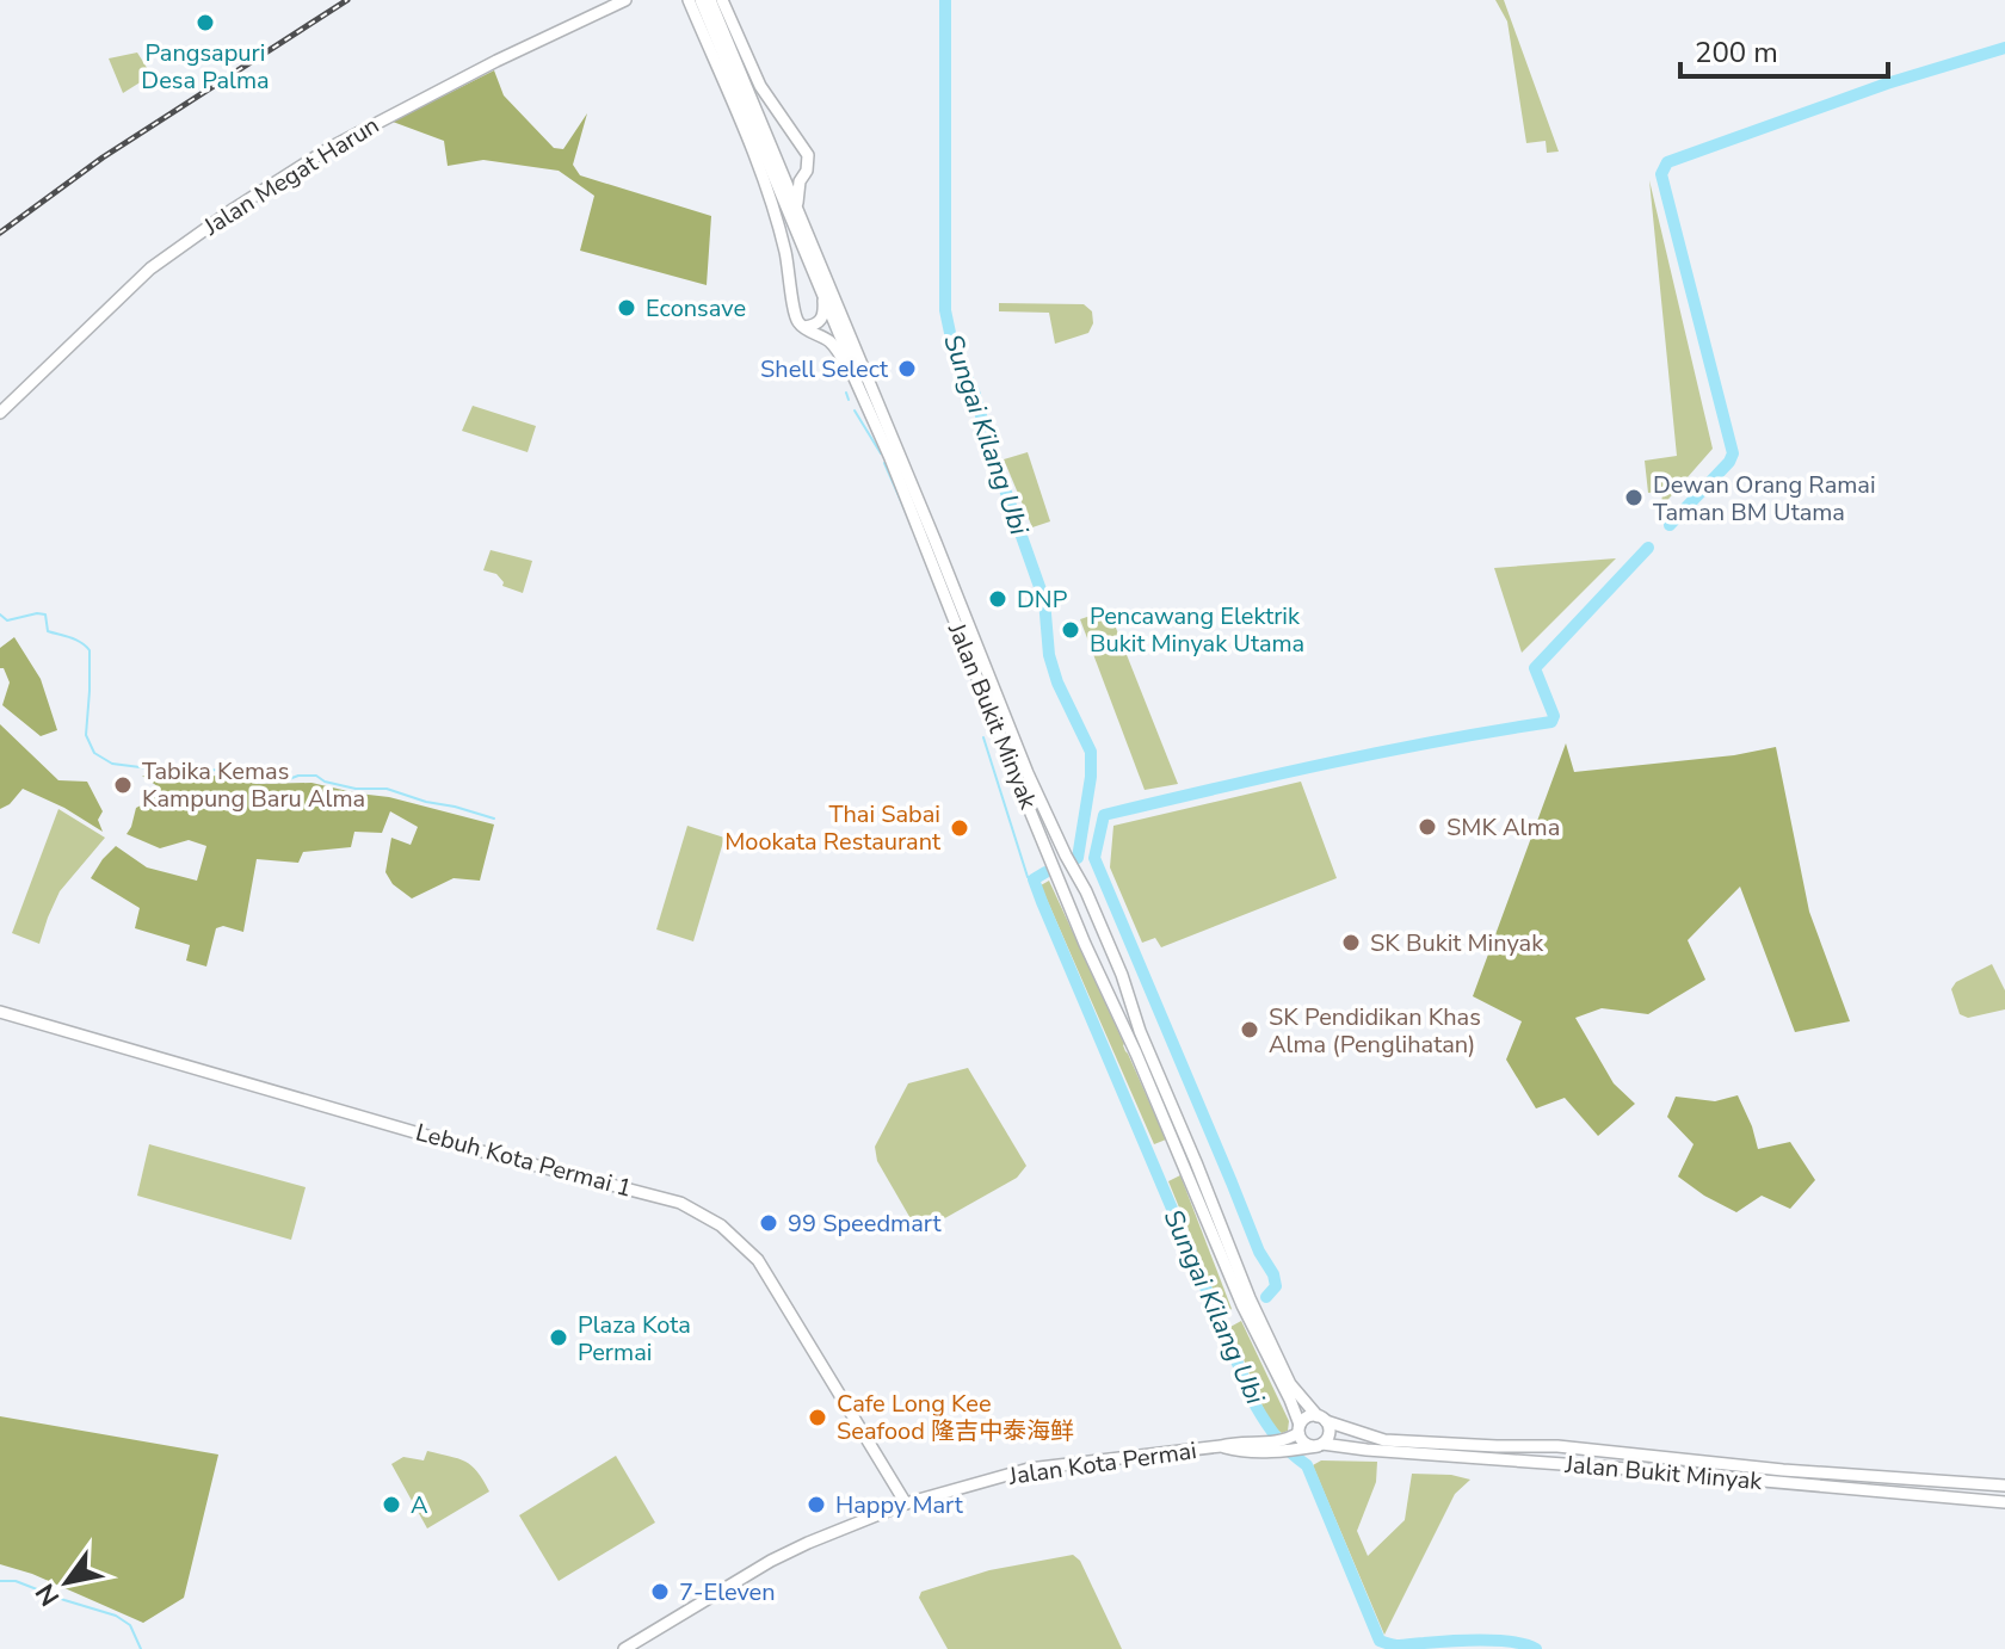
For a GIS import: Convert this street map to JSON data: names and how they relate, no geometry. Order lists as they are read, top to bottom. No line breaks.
{"streets":{"main road":["Jalan Megat Harun","Jalan Bukit Minyak","Lebuh Kota Permai 1","Jalan Kota Permai"]},"crossings":[["Jalan Bukit Minyak","Jalan Kota Permai"],["Lebuh Kota Permai 1","Jalan Kota Permai"]],"water":["Sungai Kilang Ubi"],"places":["Pangsapuri Desa Palma","Econsave","Shell Select","Dewan Orang Ramai Taman BM Utama","DNP","Pencawang Elektrik Bukit Minyak Utama","Tabika Kemas Kampung Baru Alma","SMK Alma","Thai Sabai Mookata Restaurant","SK Bukit Minyak","SK Pendidikan Khas Alma (Penglihatan)","99 Speedmart","Plaza Kota Permai","Cafe Long Kee Seafood 隆吉中泰海鲜","A","Happy Mart","7-Eleven"],"scale_bar":"200 m","north":"bottom left"}
